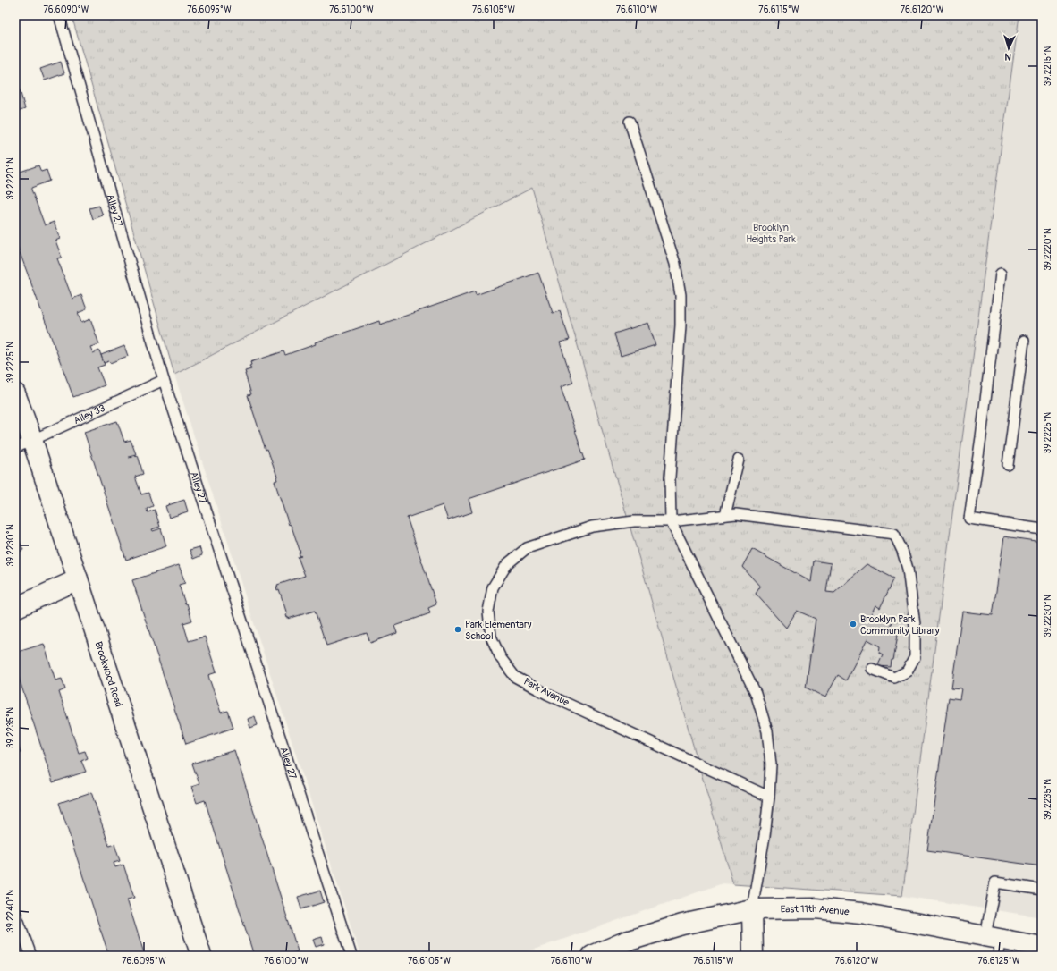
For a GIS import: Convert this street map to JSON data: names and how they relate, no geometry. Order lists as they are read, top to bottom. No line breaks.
{"streets":{"street":["Brookwood Road","East 11th Avenue"],"lane":["Alley 27","Alley 33","Park Avenue"]},"crossings":[["Alley 27","Alley 33"],["Alley 33","Brookwood Road"]],"parks":["Brooklyn Heights Park"],"places":["Brooklyn Park Community Library","Park Elementary School"],"north":"bottom","coordinates":["76.6090°W","76.6095°W","76.6100°W","76.6105°W","76.6110°W","76.6115°W","76.6120°W","39.2215°N","39.2220°N","39.2225°N","39.2230°N","39.2235°N","39.2240°N","76.6125°W"]}
